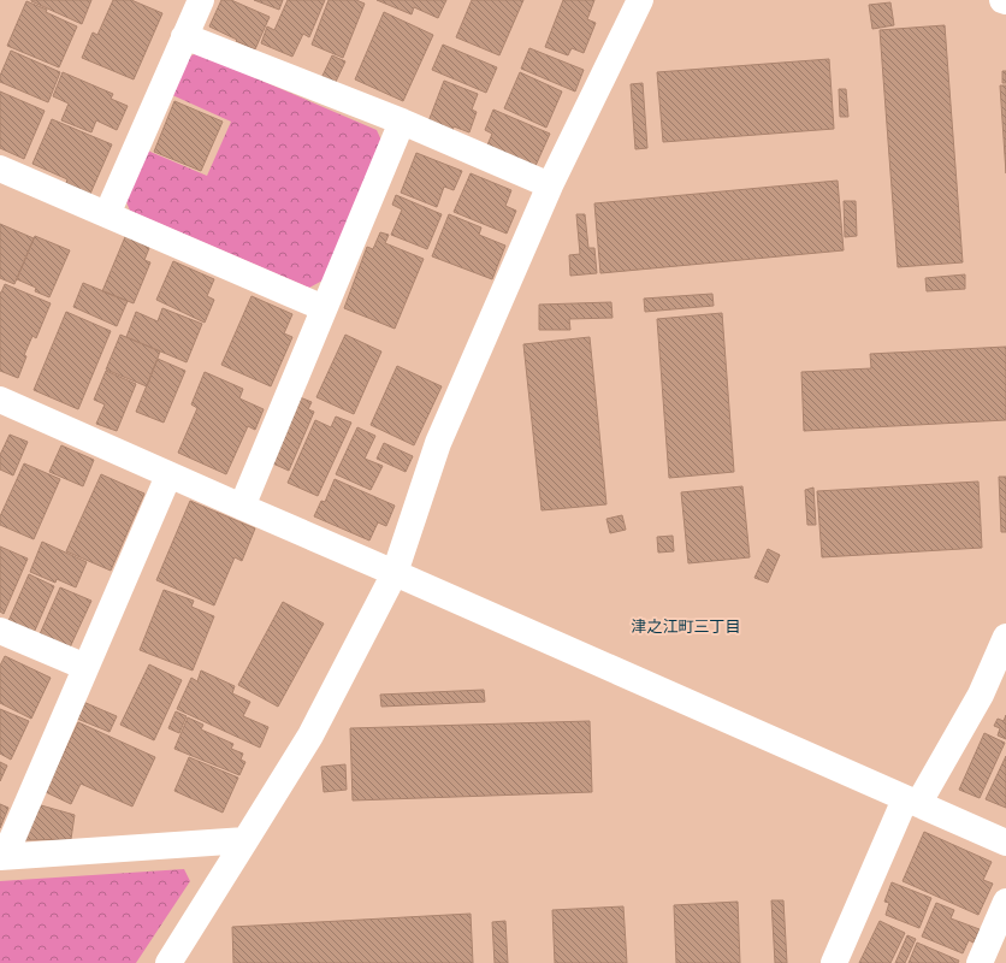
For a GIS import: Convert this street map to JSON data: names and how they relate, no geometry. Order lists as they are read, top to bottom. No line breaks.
{"districts":["津之江町三丁目"]}
